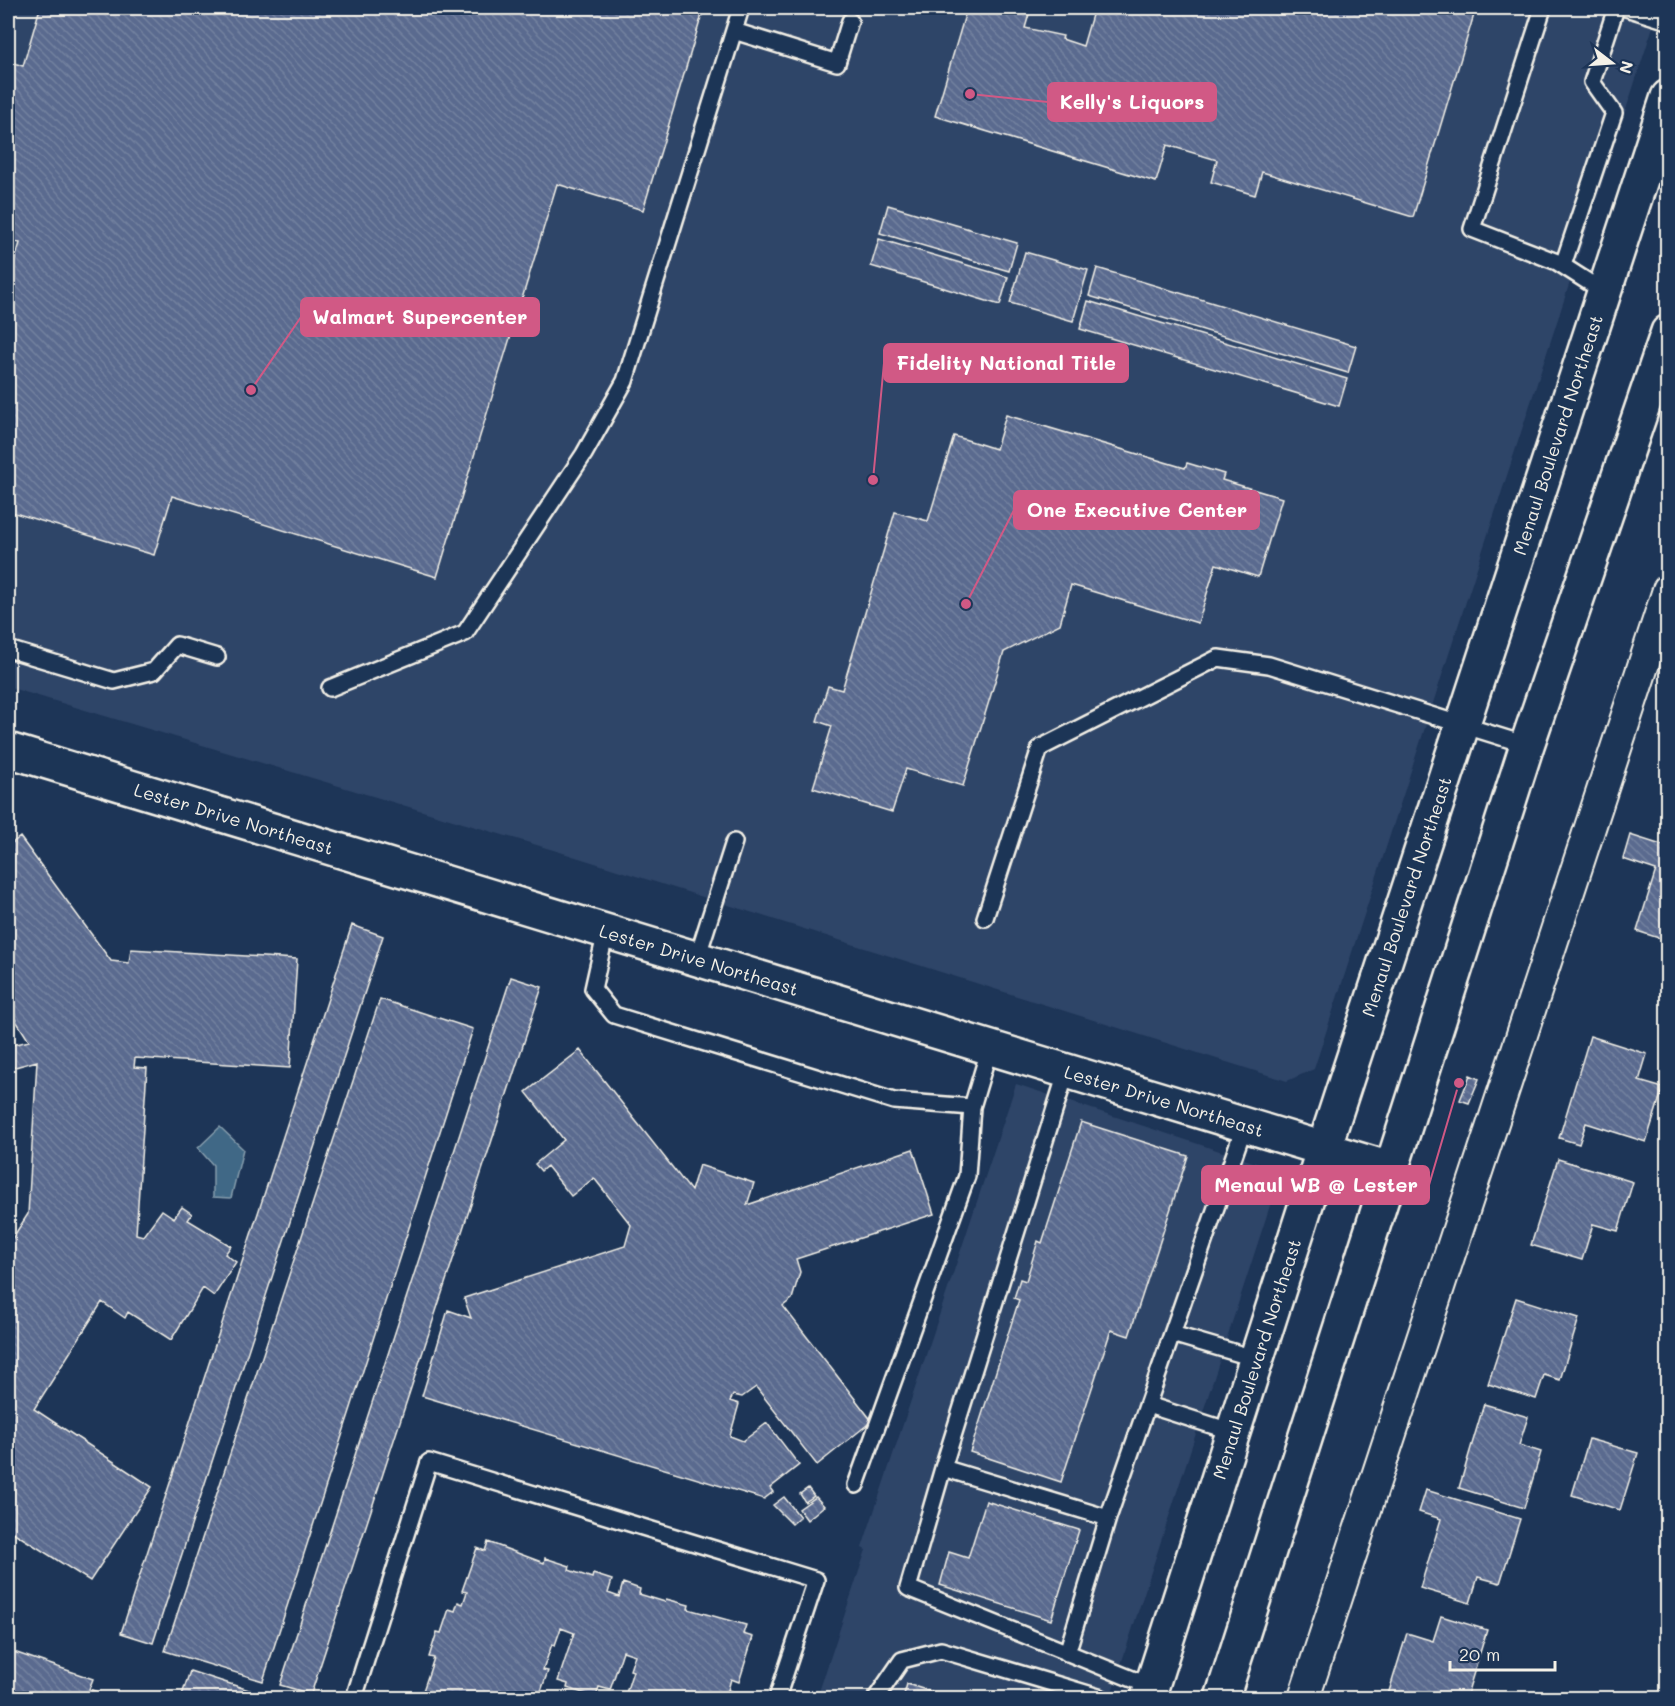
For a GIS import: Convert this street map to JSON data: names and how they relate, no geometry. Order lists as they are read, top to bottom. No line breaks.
{"streets":{"main road":["Menaul Boulevard Northeast","Lester Drive Northeast"]},"crossings":[["Menaul Boulevard Northeast","Lester Drive Northeast"]],"places":["Kelly's Liquors","Walmart Supercenter","Fidelity National Title","One Executive Center","Menaul WB @ Lester"],"scale_bar":"20 m","north":"right"}
